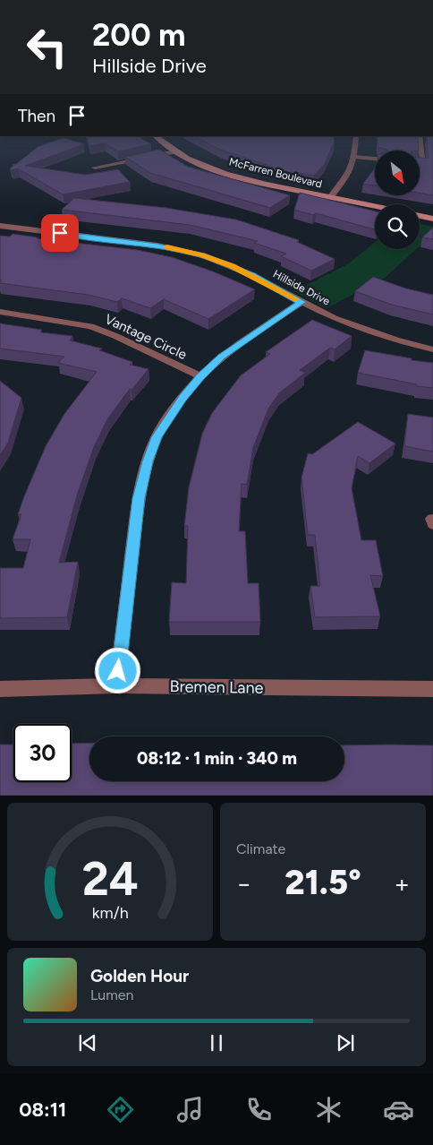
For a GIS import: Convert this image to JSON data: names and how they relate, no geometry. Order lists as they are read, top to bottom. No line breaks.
{"streets":{"street":["McFarren Boulevard","Hillside Drive","Vantage Circle","Bremen Lane"]},"north":"bottom right","page":{"turn":["200 m","Hillside Drive"],"then":"Then","limit":"30","trip":"08:12 · 1 min · 340 m","tile":"Climate","heat":["−","21.5°","+"],"song":["Golden Hour","Lumen"],"tabs":"08:11","gauge":["24","km/h"]}}
